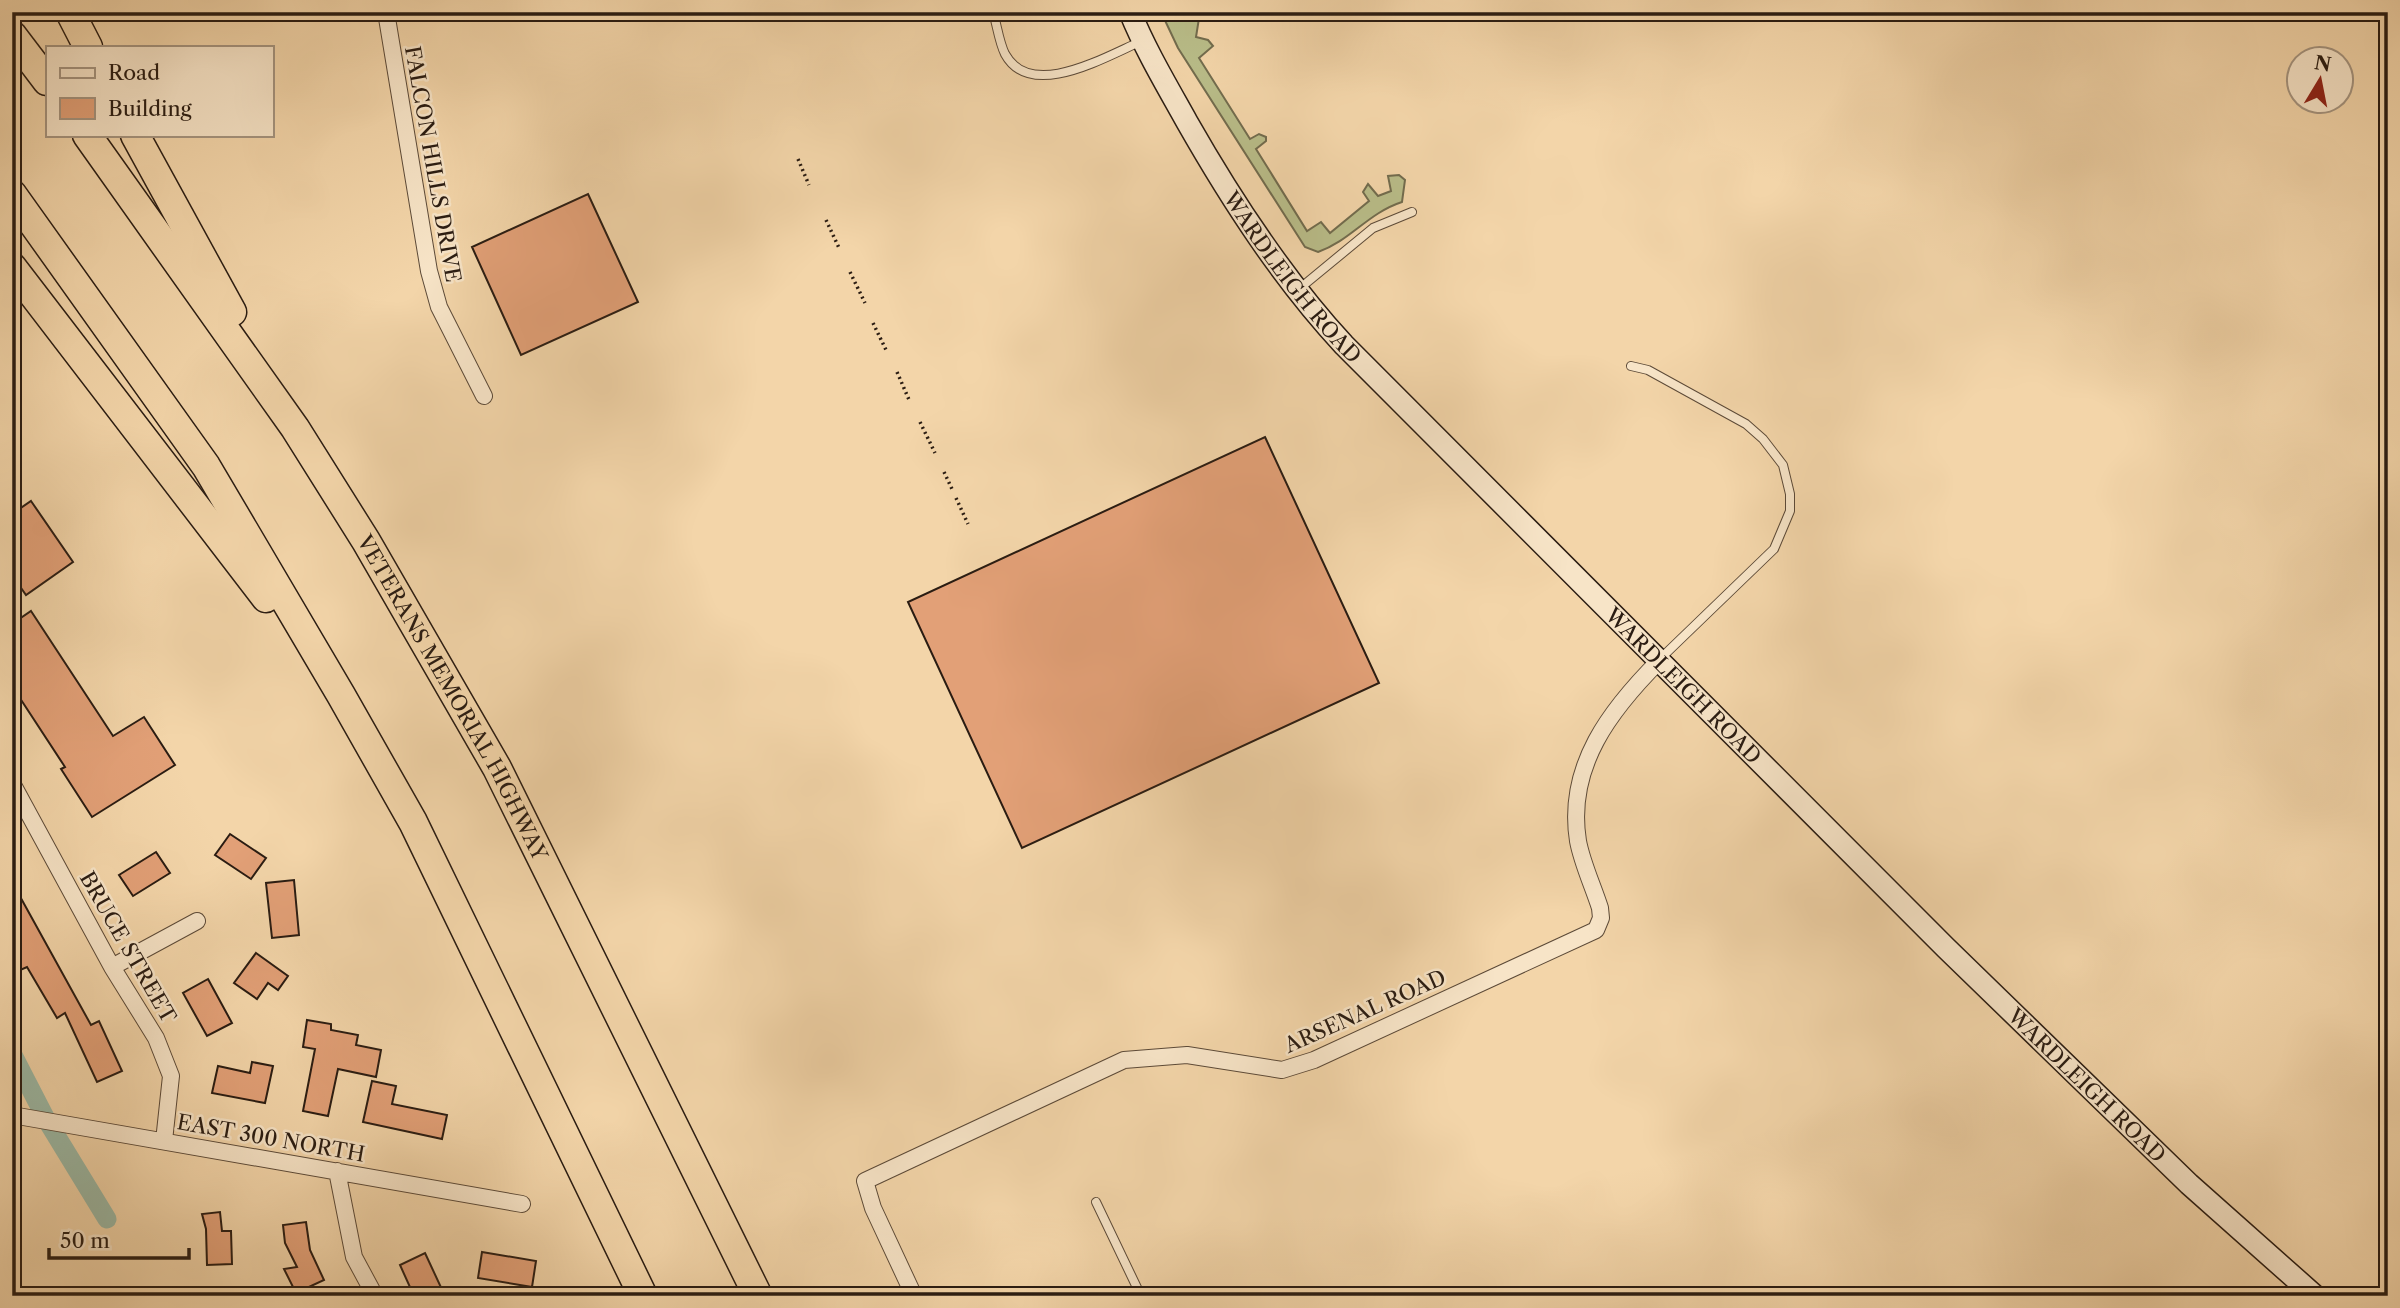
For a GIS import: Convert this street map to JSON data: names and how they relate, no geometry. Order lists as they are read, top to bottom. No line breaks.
{"streets":{"highway":["VETERANS MEMORIAL HIGHWAY"],"main road":["WARDLEIGH ROAD"],"street":["FALCON HILLS DRIVE","BRUCE STREET","ARSENAL ROAD","EAST 300 NORTH"]},"crossings":[["WARDLEIGH ROAD","ARSENAL ROAD"],["BRUCE STREET","EAST 300 NORTH"]],"legend":["Road","Building"],"scale_bar":"50 m","north":"top"}
